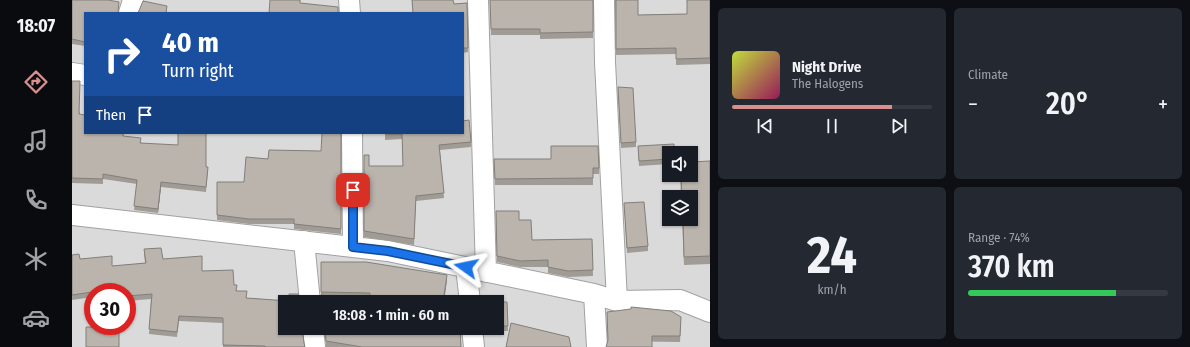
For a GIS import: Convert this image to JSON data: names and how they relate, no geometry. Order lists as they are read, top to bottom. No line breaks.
{"page":{"tabs":"18:07","tile":["Climate",["24","km/h"],["Range · 74%","370 km"]],"turn":["40 m","Turn right"],"song":["Night Drive","The Halogens"],"heat":["−","20°","+"],"then":"Then","limit":"30","trip":"18:08 · 1 min · 60 m"}}
